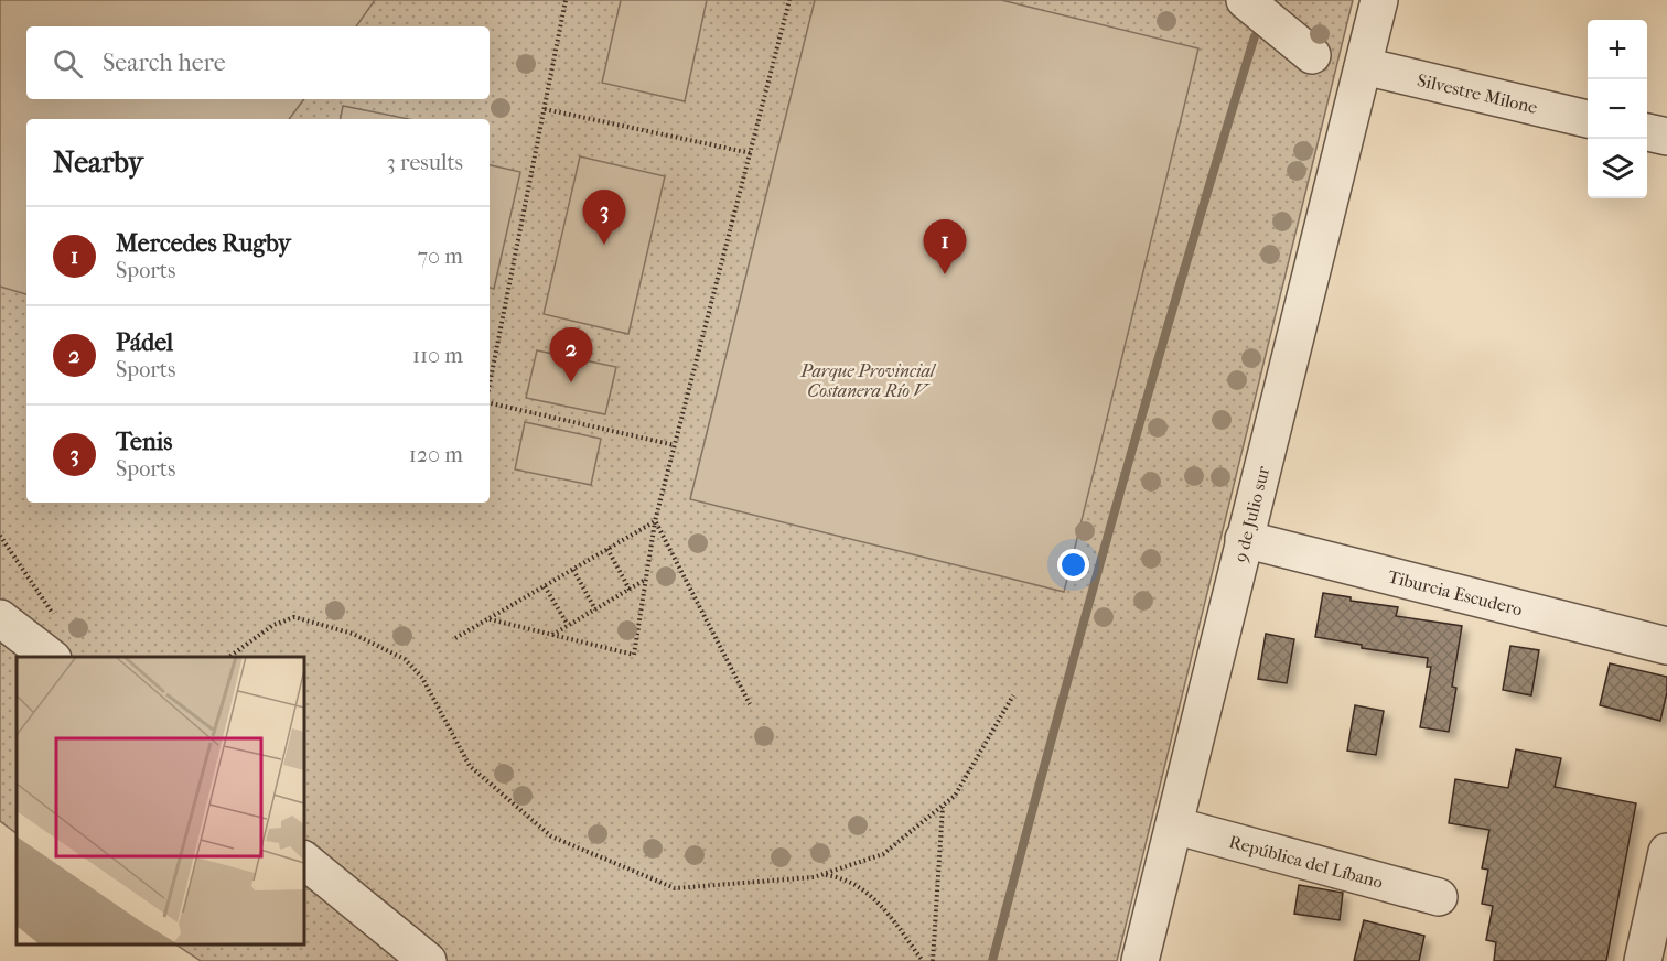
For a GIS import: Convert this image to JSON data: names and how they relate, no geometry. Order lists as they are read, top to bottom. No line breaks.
{"streets":{"street":["Silvestre Milone","9 de Julio sur","Tiburcia Escudero","República del Líbano"]},"crossings":[["Silvestre Milone","9 de Julio sur"],["9 de Julio sur","Tiburcia Escudero"],["9 de Julio sur","República del Líbano"]],"parks":["Parque Provincial Costanera Río V"],"page":{"map_buttons":["+","−"],"search":"Search here","heading":["Nearby","3 results"],"pins":["3","1","2"],"list":[{"mark":"1","name":"Mercedes Rugby","note":"Sports","value":"70 m"},{"mark":"2","name":"Pádel","note":"Sports","value":"110 m"},{"mark":"3","name":"Tenis","note":"Sports","value":"120 m"}]}}
